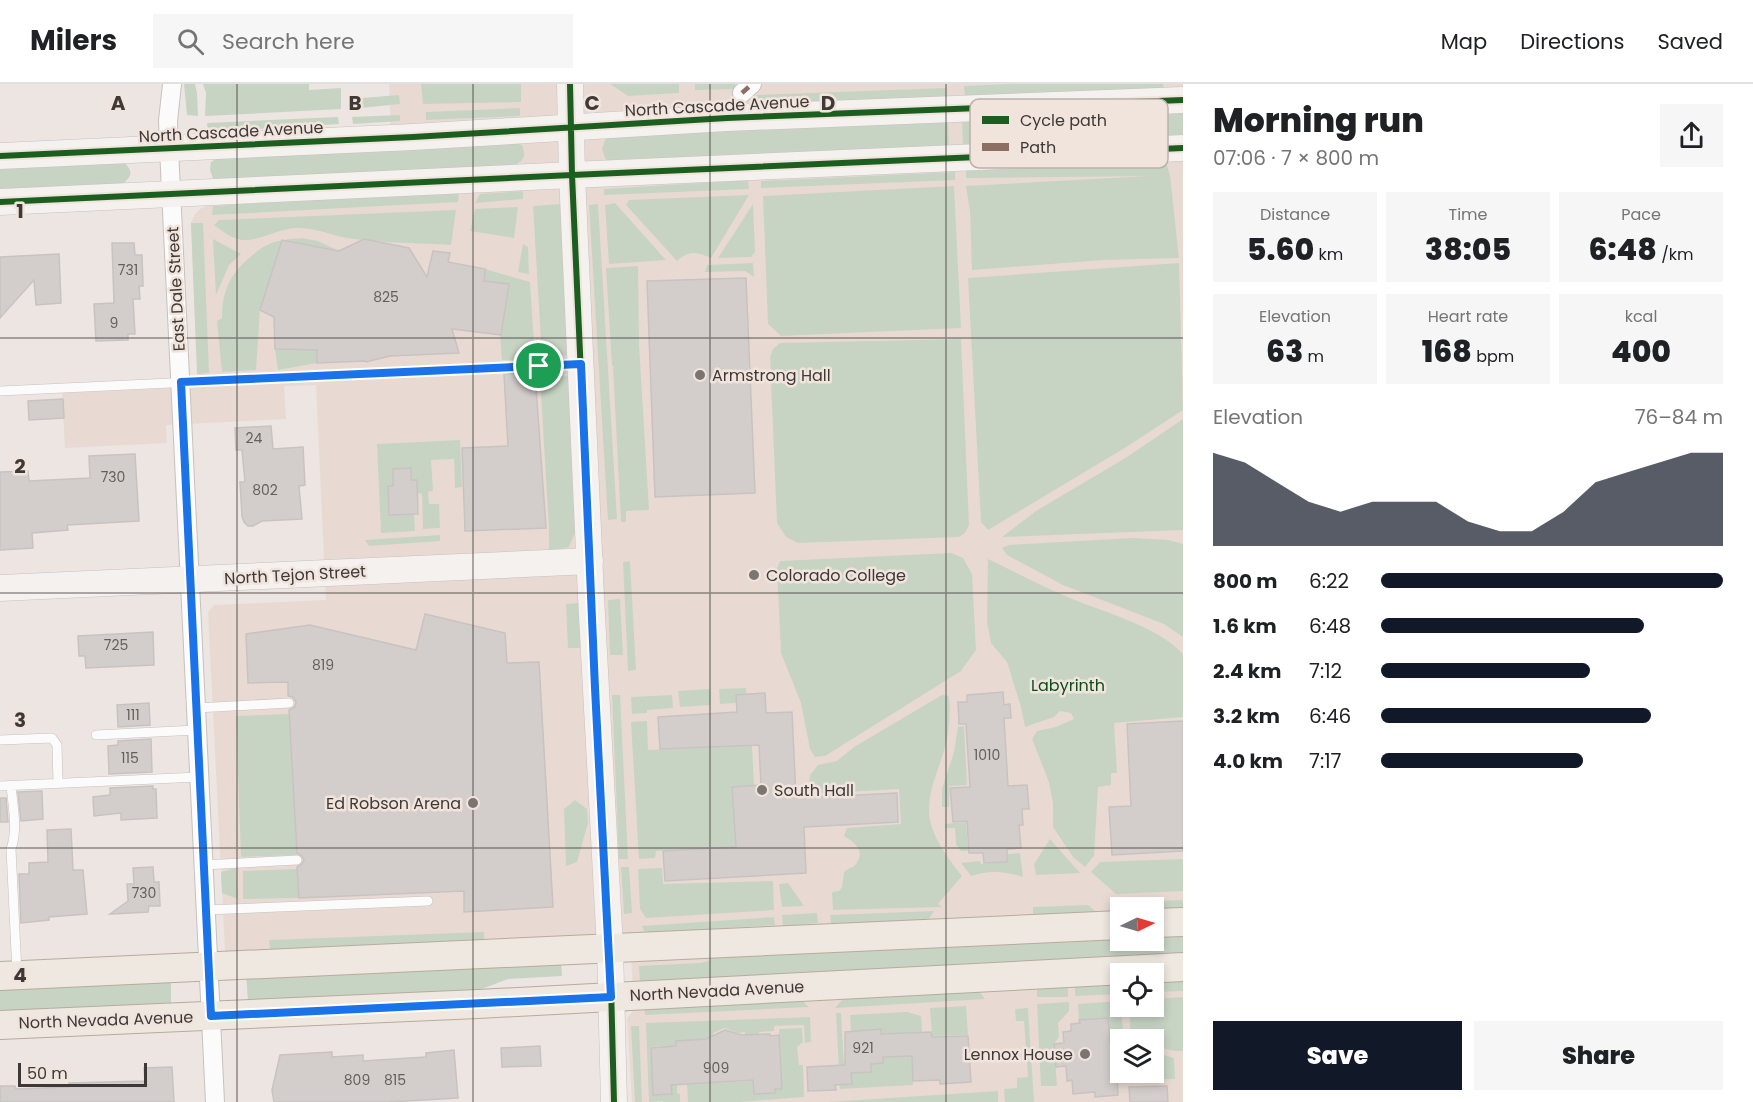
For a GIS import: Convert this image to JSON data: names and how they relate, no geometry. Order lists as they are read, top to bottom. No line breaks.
{"streets":{"main road":["North Cascade Avenue","North Tejon Street","North Nevada Avenue"],"street":["East Dale Street"]},"crossings":[["North Cascade Avenue","East Dale Street"],["East Dale Street","North Tejon Street"],["East Dale Street","North Nevada Avenue"]],"parks":["Labyrinth"],"places":["Armstrong Hall","Colorado College","South Hall","Ed Robson Arena","Lennox House"],"house_numbers":["731","825","9","24","730","802","725","819","111","1010","115","730","921","909","809","815"],"legend":["Cycle path","Path"],"scale_bar":"50 m","north":"right","page":{"header":"Milers","search":"Search here","nav":["Map","Directions","Saved"],"heading":["Morning run","07:06 · 7 × 800 m"],"stats":[["Distance","5.60 km"],["Time","38:05"],["Pace","6:48 /km"],["Elevation","63 m"],["Heart rate","168 bpm"],["kcal","400"]],"chart":["Elevation","76–84 m"],"list":[{"name":"800 m","note":"6:22"},{"name":"1.6 km","note":"6:48"},{"name":"2.4 km","note":"7:12"},{"name":"3.2 km","note":"6:46"},{"name":"4.0 km","note":"7:17"}],"buttons":["Save","Share"],"scale":"50 m"},"grid":{"columns":["A","B","C","D"],"rows":["1","2","3","4"]}}
